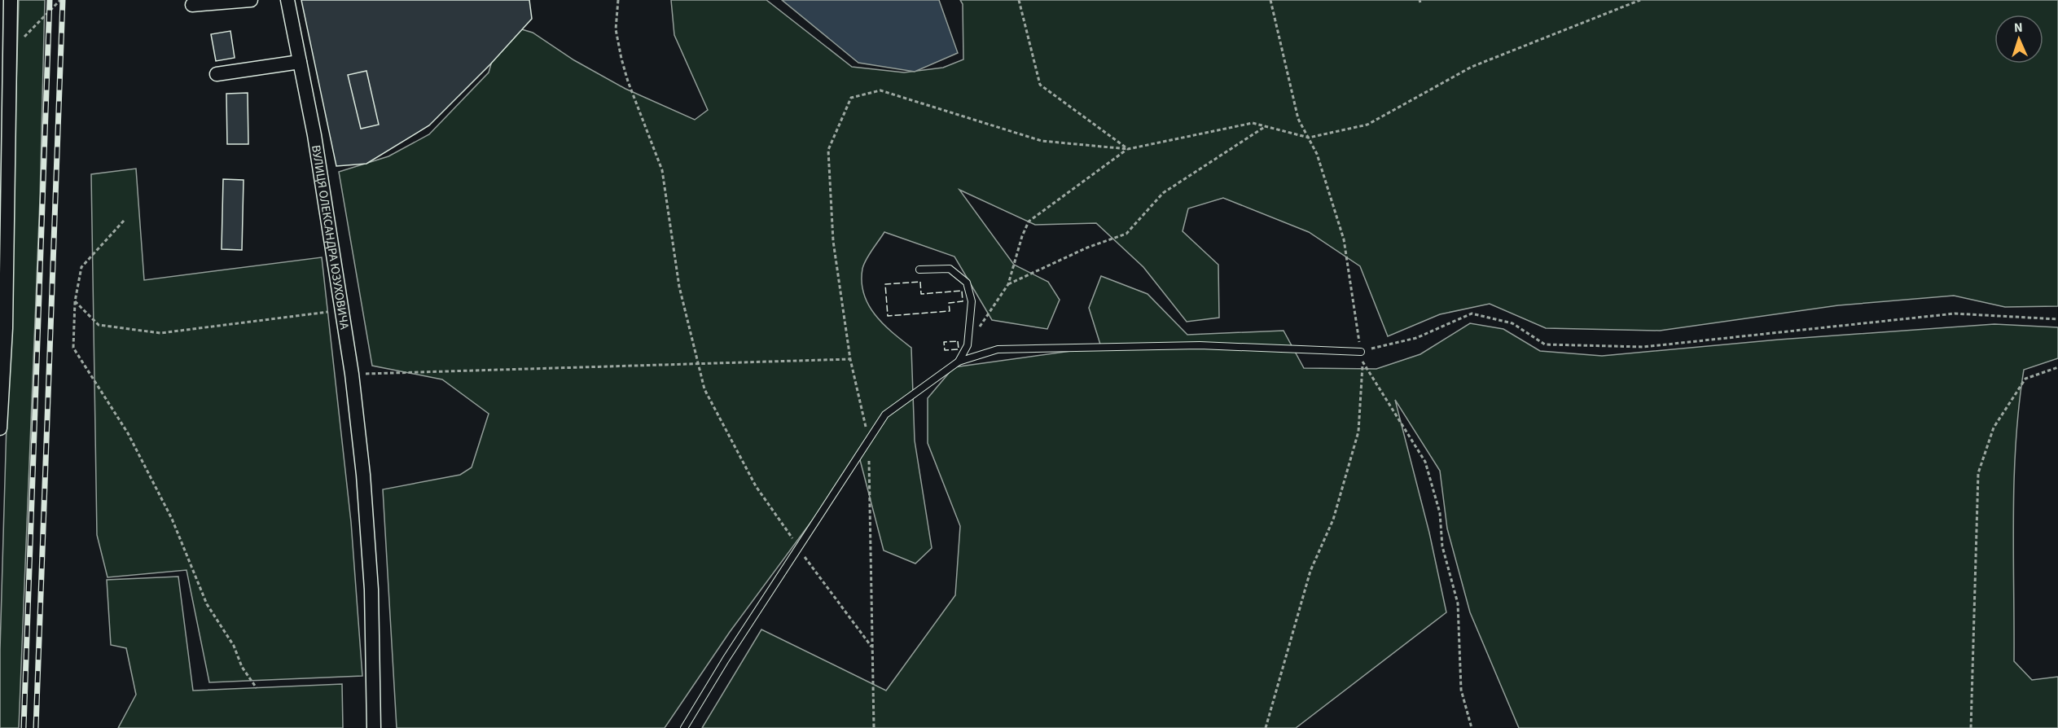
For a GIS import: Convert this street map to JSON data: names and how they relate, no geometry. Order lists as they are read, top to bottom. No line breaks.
{"streets":{"street":["ВУЛИЦЯ ОЛЕКСАНДРА ЮЗУХОВИЧА"]},"north":"top"}
